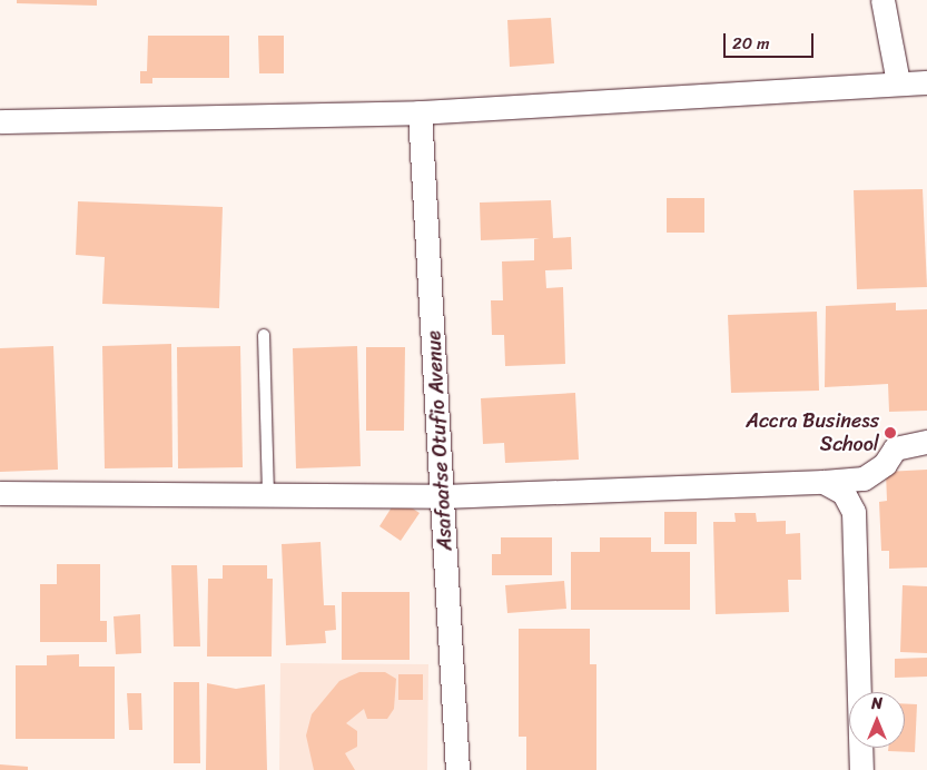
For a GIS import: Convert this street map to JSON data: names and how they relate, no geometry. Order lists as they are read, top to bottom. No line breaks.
{"streets":{"street":["Asafoatse Otufio Avenue"]},"places":["Accra Business School"],"scale_bar":"20 m","north":"top"}
